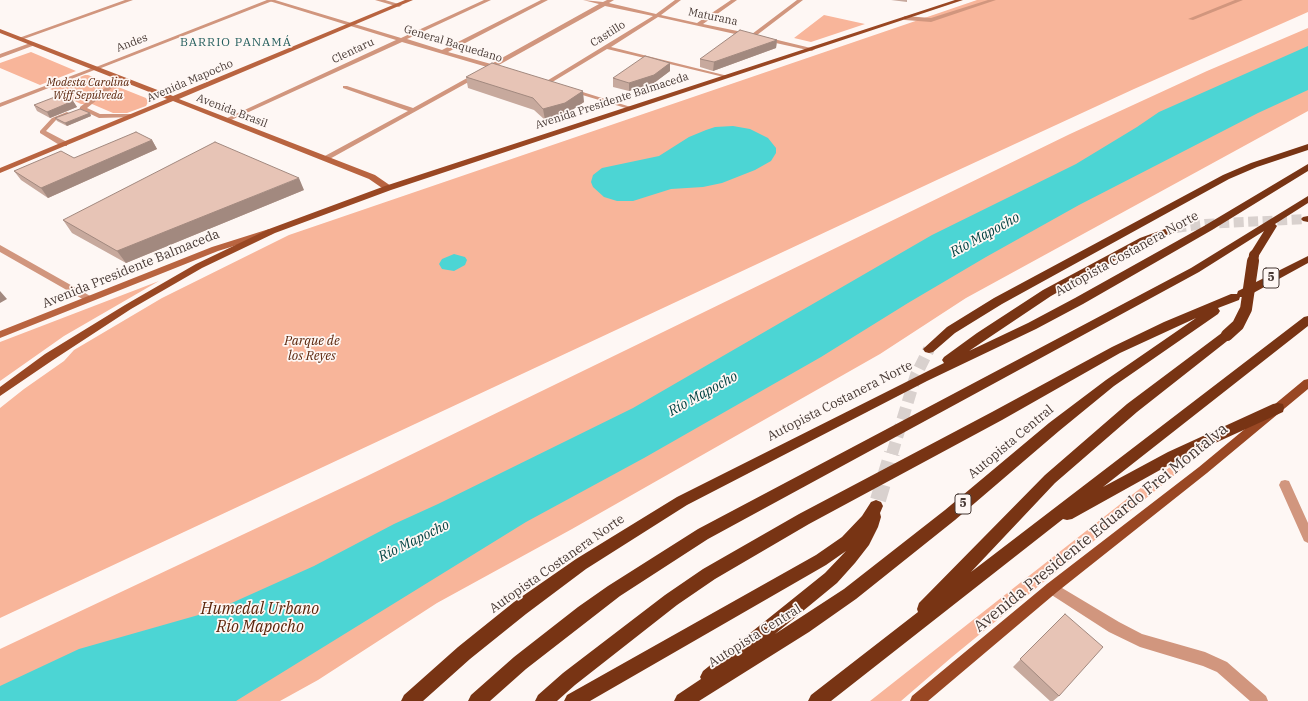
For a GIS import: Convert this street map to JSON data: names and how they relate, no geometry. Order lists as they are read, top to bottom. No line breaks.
{"streets":{"highway":["Autopista Costanera Norte","5","Autopista Central"],"main road":["Avenida Mapocho","Avenida Presidente Balmaceda","Avenida Brasil","Avenida Presidente Eduardo Frei Montalva"],"street":["Maturana","Castillo","Andes","General Baquedano","Clentaru"]},"crossings":[["Maturana","Castillo"],["Maturana","Avenida Presidente Balmaceda"],["Andes","General Baquedano"],["Andes","Avenida Brasil"],["General Baquedano","Clentaru"],["General Baquedano","Avenida Mapocho"],["Clentaru","Avenida Brasil"],["Avenida Mapocho","Avenida Brasil"],["Avenida Presidente Balmaceda","Avenida Brasil"]],"districts":["BARRIO PANAMÁ"],"water":["Río Mapocho"],"parks":["Modesta Carolina Wiff Sepúlveda","Parque de los Reyes","Humedal Urbano Río Mapocho"]}
